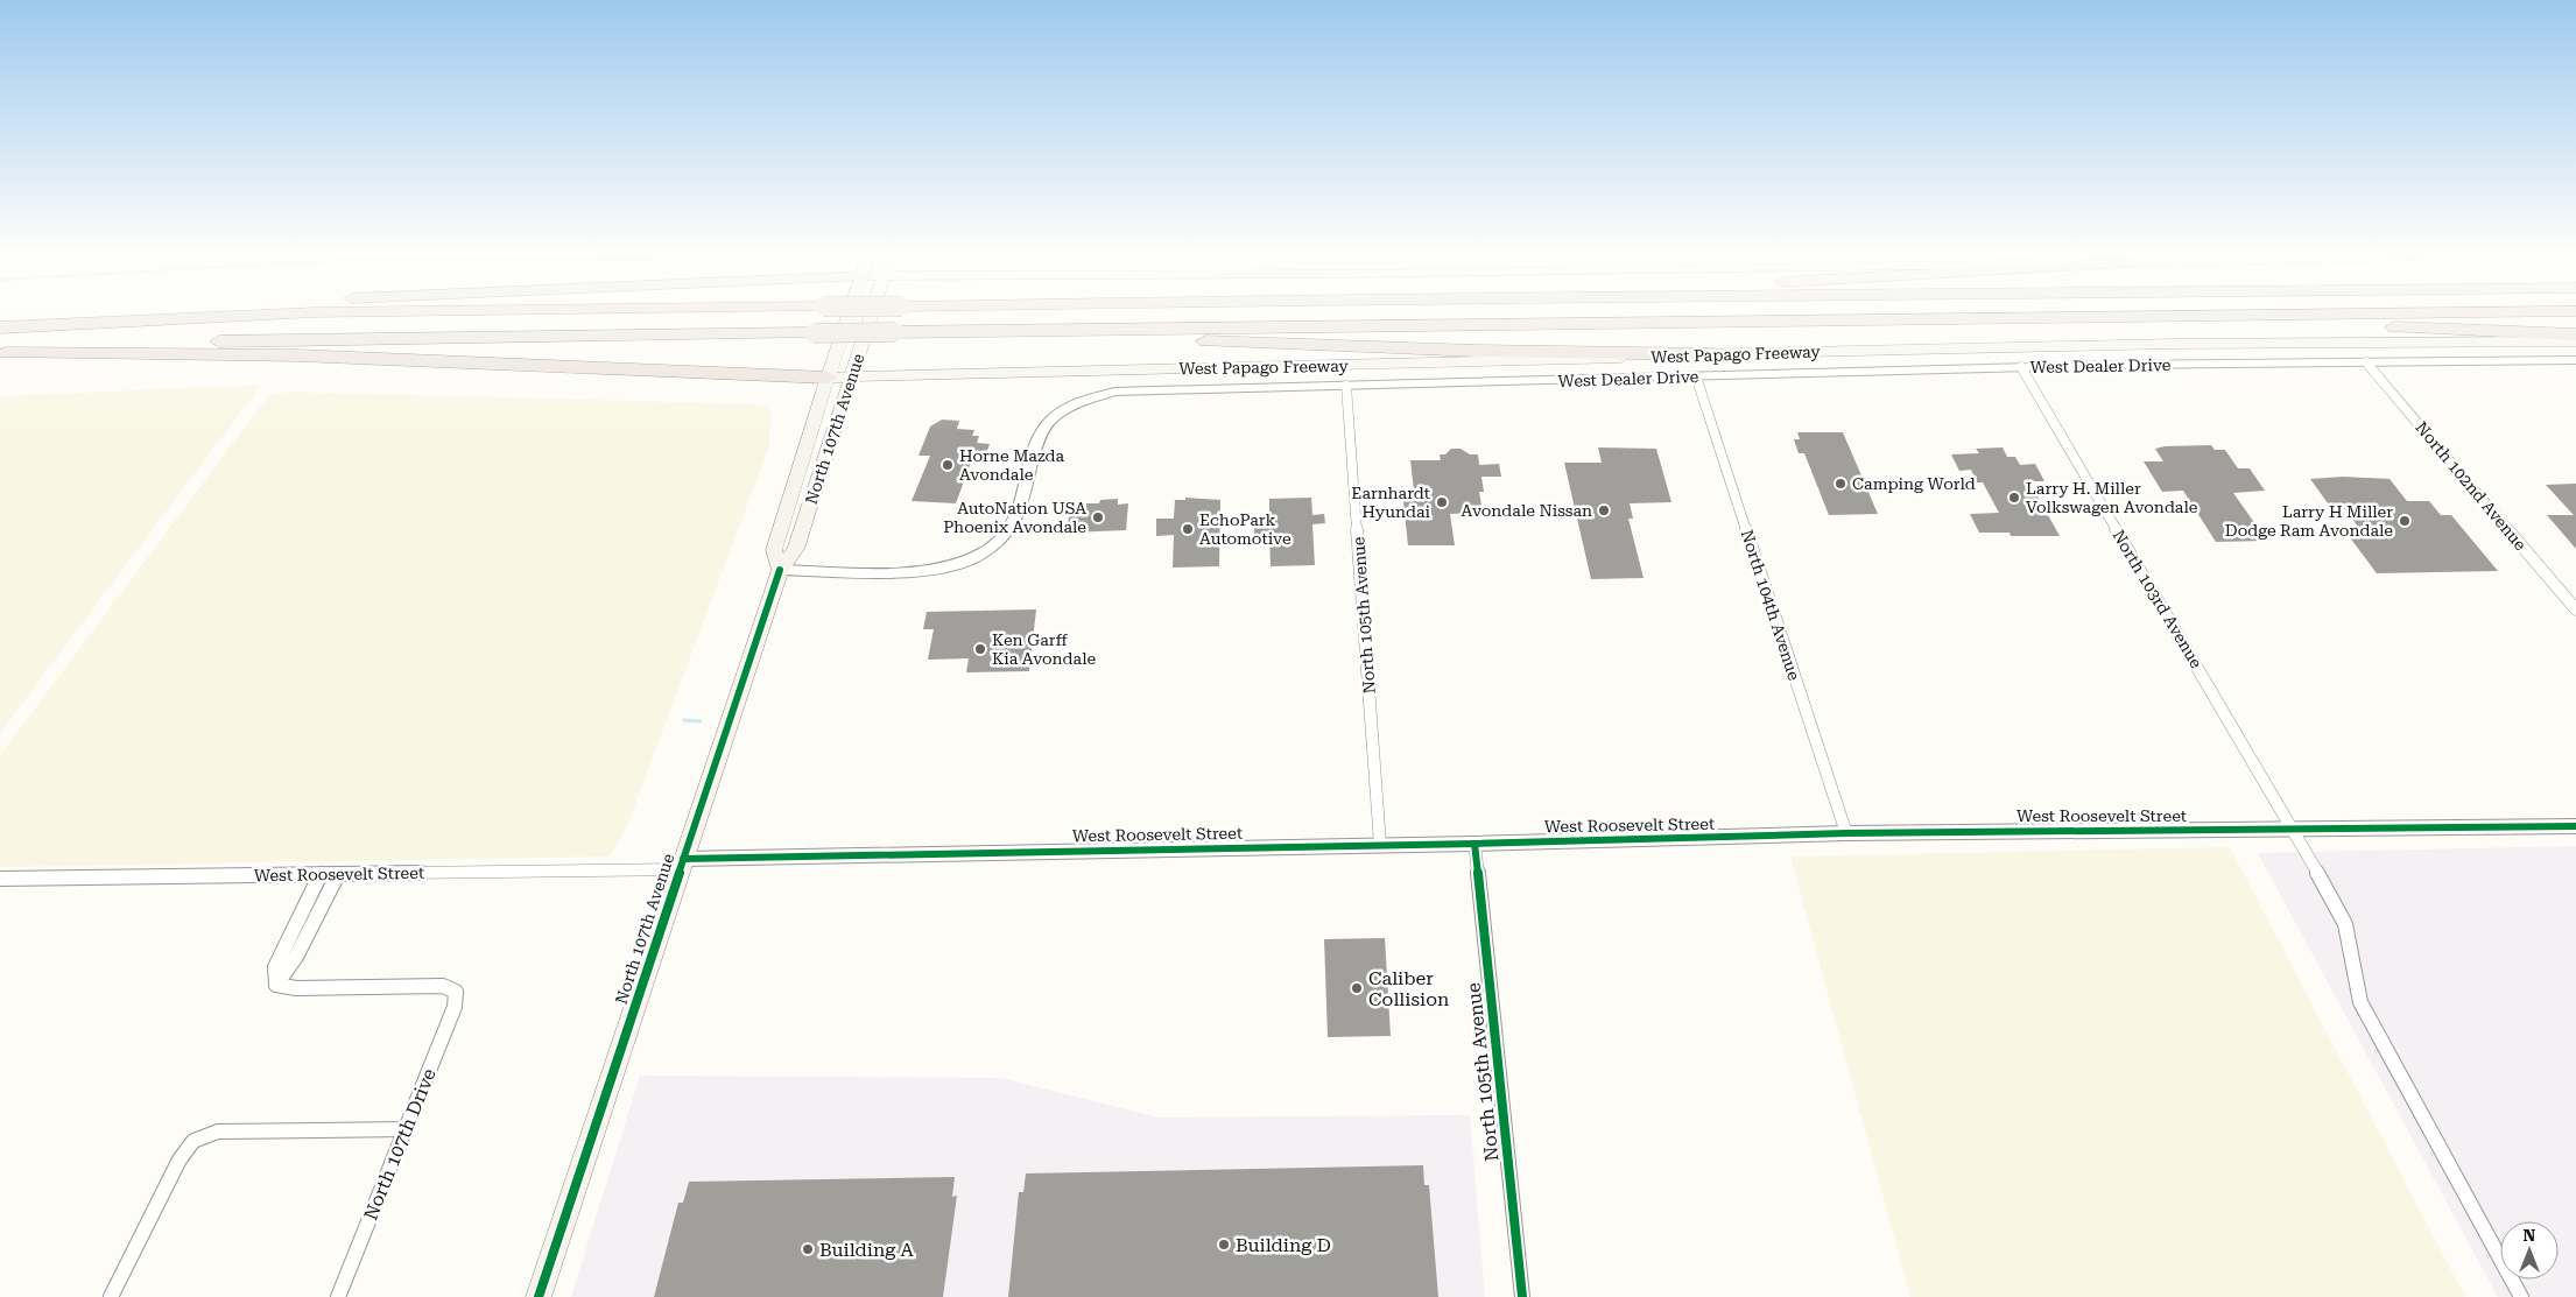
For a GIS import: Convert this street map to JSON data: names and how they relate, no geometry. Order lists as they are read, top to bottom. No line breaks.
{"streets":{"main road":["West Papago Freeway","North 107th Avenue"],"street":["West Dealer Drive","North 102nd Avenue","North 103rd Avenue","North 104th Avenue","North 105th Avenue","West Roosevelt Street","North 107th Drive"]},"crossings":[["West Papago Freeway","North 107th Avenue"],["West Dealer Drive","North 107th Avenue"],["West Dealer Drive","North 102nd Avenue"],["West Dealer Drive","North 103rd Avenue"],["West Dealer Drive","North 104th Avenue"],["West Dealer Drive","North 105th Avenue"],["North 107th Avenue","West Roosevelt Street"],["North 103rd Avenue","West Roosevelt Street"],["North 104th Avenue","West Roosevelt Street"],["North 105th Avenue","West Roosevelt Street"]],"places":["Horne Mazda Avondale","Camping World","Larry H. Miller Volkswagen Avondale","Earnhardt Hyundai","Avondale Nissan","AutoNation USA Phoenix Avondale","Larry H Miller Dodge Ram Avondale","EchoPark Automotive","Ken Garff Kia Avondale","Caliber Collision","Building D","Building A"],"north":"top"}
